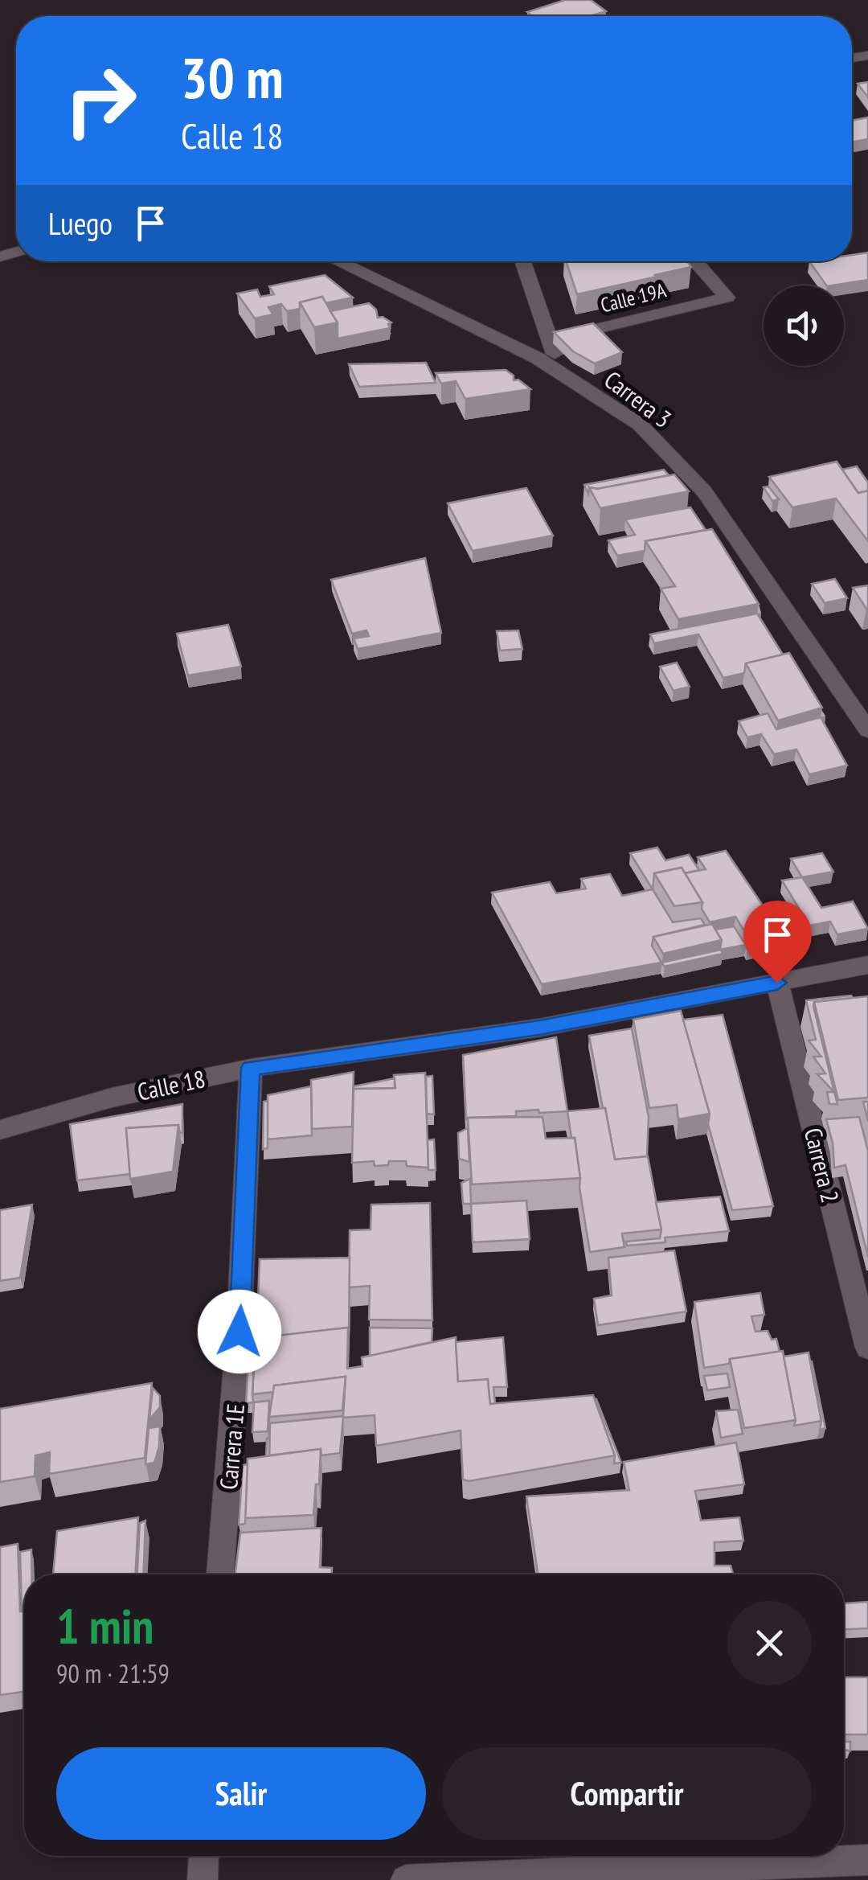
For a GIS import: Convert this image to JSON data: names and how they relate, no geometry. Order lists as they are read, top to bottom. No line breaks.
{"streets":{"street":["Calle 19A","Carrera 3","Calle 18","Carrera 2","Carrera 1E"]},"crossings":[["Calle 18","Carrera 2"],["Calle 18","Carrera 1E"]],"page":{"turn":["30 m","Calle 18"],"then":"Luego","heading":["1 min","90 m · 21:59"],"buttons":["Salir","Compartir"]}}
